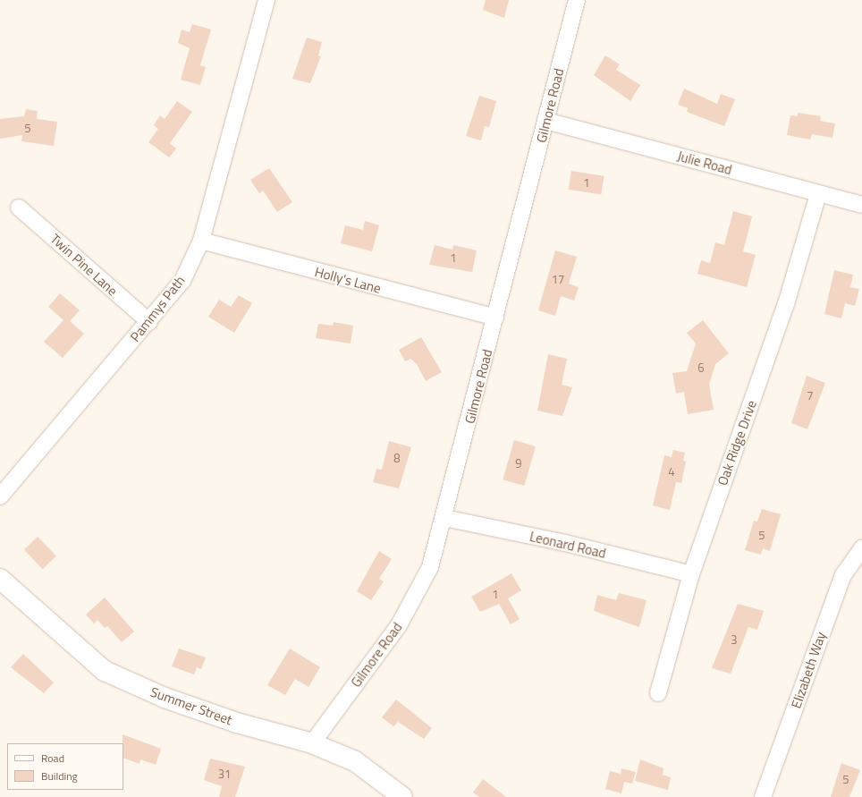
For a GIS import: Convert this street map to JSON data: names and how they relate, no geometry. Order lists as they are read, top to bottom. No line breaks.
{"streets":{"street":["Gilmore Road","Julie Road","Twin Pine Lane","Holly's Lane","Pammys Path","Oak Ridge Drive","Leonard Road","Elizabeth Way","Summer Street"]},"crossings":[["Gilmore Road","Julie Road"],["Gilmore Road","Holly's Lane"],["Gilmore Road","Leonard Road"],["Gilmore Road","Summer Street"],["Julie Road","Oak Ridge Drive"],["Twin Pine Lane","Pammys Path"],["Holly's Lane","Pammys Path"],["Oak Ridge Drive","Leonard Road"]],"house_numbers":["5","1","1","17","6","7","8","9","4","5","1","3","31","5"],"legend":["Road","Building"]}
